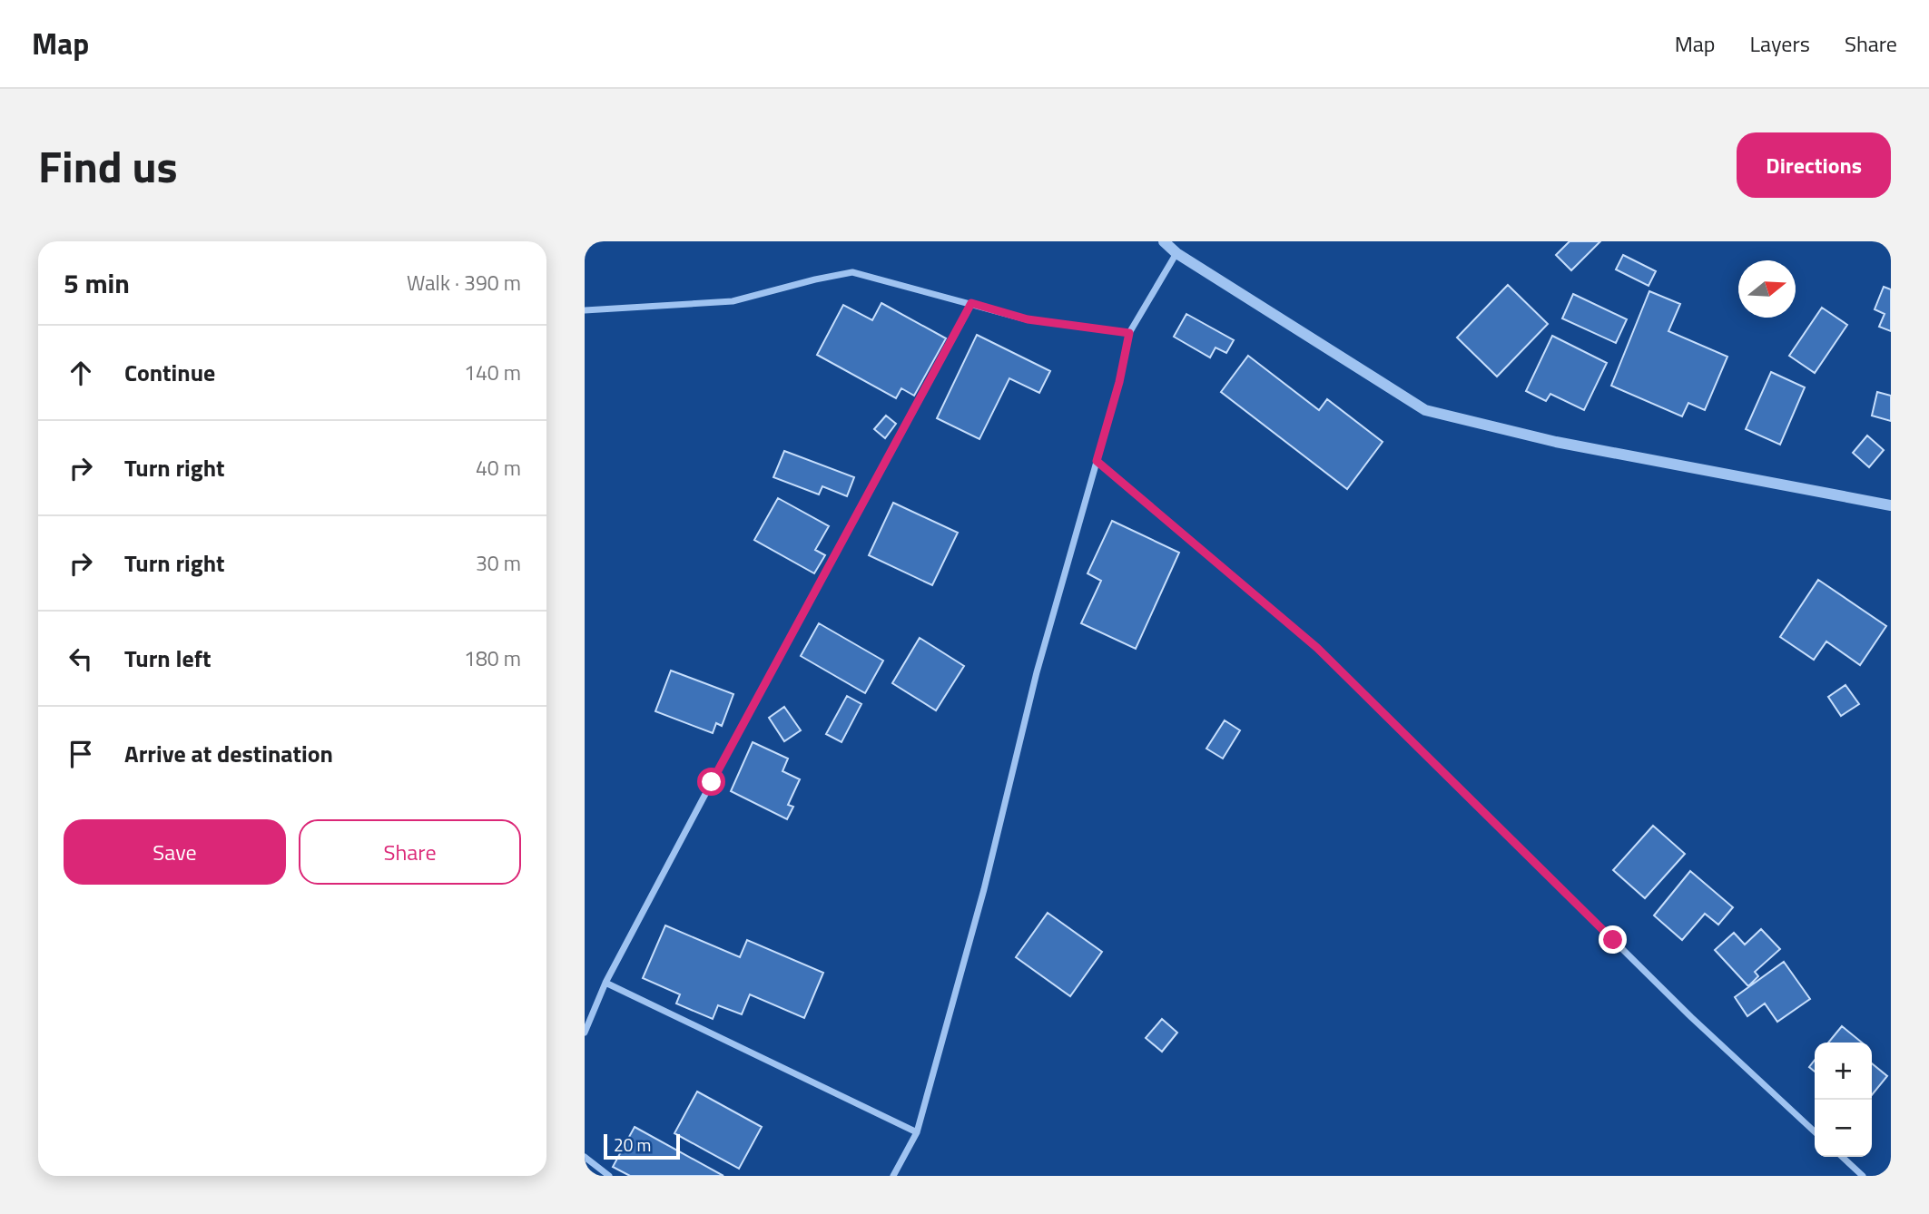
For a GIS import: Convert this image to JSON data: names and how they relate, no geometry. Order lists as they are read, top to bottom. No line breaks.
{"scale_bar":"20 m","north":"right","page":{"header":"Map","nav":["Map","Layers","Share"],"title":"Find us","buttons":["Directions",["Save","Share"]],"heading":["5 min","Walk · 390 m"],"list":[["Continue","140 m"],["Turn right","40 m"],["Turn right","30 m"],["Turn left","180 m"],"Arrive at destination"],"map_buttons":["+","−"],"scale":"20 m"}}
